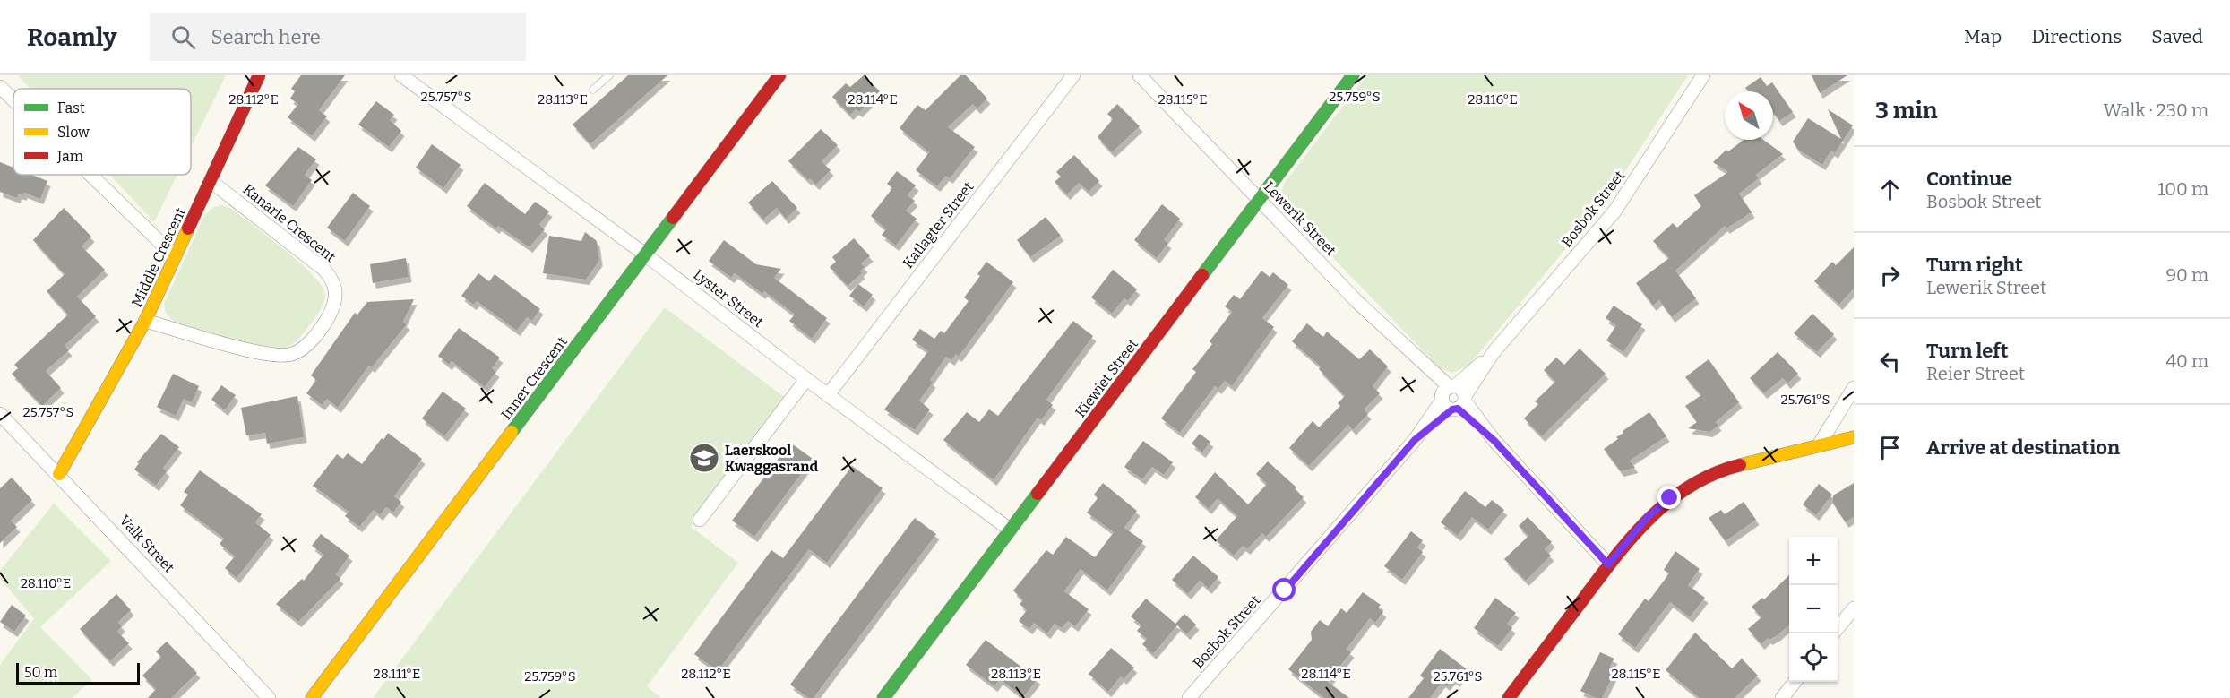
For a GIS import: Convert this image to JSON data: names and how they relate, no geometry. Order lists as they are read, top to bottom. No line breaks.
{"streets":{"street":["Bosbok Street","Lewerik Street","Kanarie Crescent","Katlagter Street","Middle Crescent","Lyster Street","Inner Crescent","Kiewiet Street","Valk Street"]},"crossings":[["Bosbok Street","Lewerik Street"],["Lewerik Street","Kiewiet Street"],["Kanarie Crescent","Middle Crescent"],["Katlagter Street","Lyster Street"],["Middle Crescent","Valk Street"],["Lyster Street","Inner Crescent"],["Lyster Street","Kiewiet Street"]],"places":{"school or university":["Laerskool Kwaggasrand"]},"legend":["Fast","Slow","Jam"],"scale_bar":"50 m","north":"top left","page":{"header":"Roamly","search":"Search here","nav":["Map","Directions","Saved"],"heading":["3 min","Walk · 230 m"],"list":[["Continue","Bosbok Street","100 m"],["Turn right","Lewerik Street","90 m"],["Turn left","Reier Street","40 m"],"Arrive at destination"],"map_buttons":["+","−"],"scale":"50 m"},"coordinates":["25.757°S","25.759°S","28.112°E","28.113°E","28.114°E","28.115°E","28.116°E","25.761°S","28.110°E","28.111°E"]}
